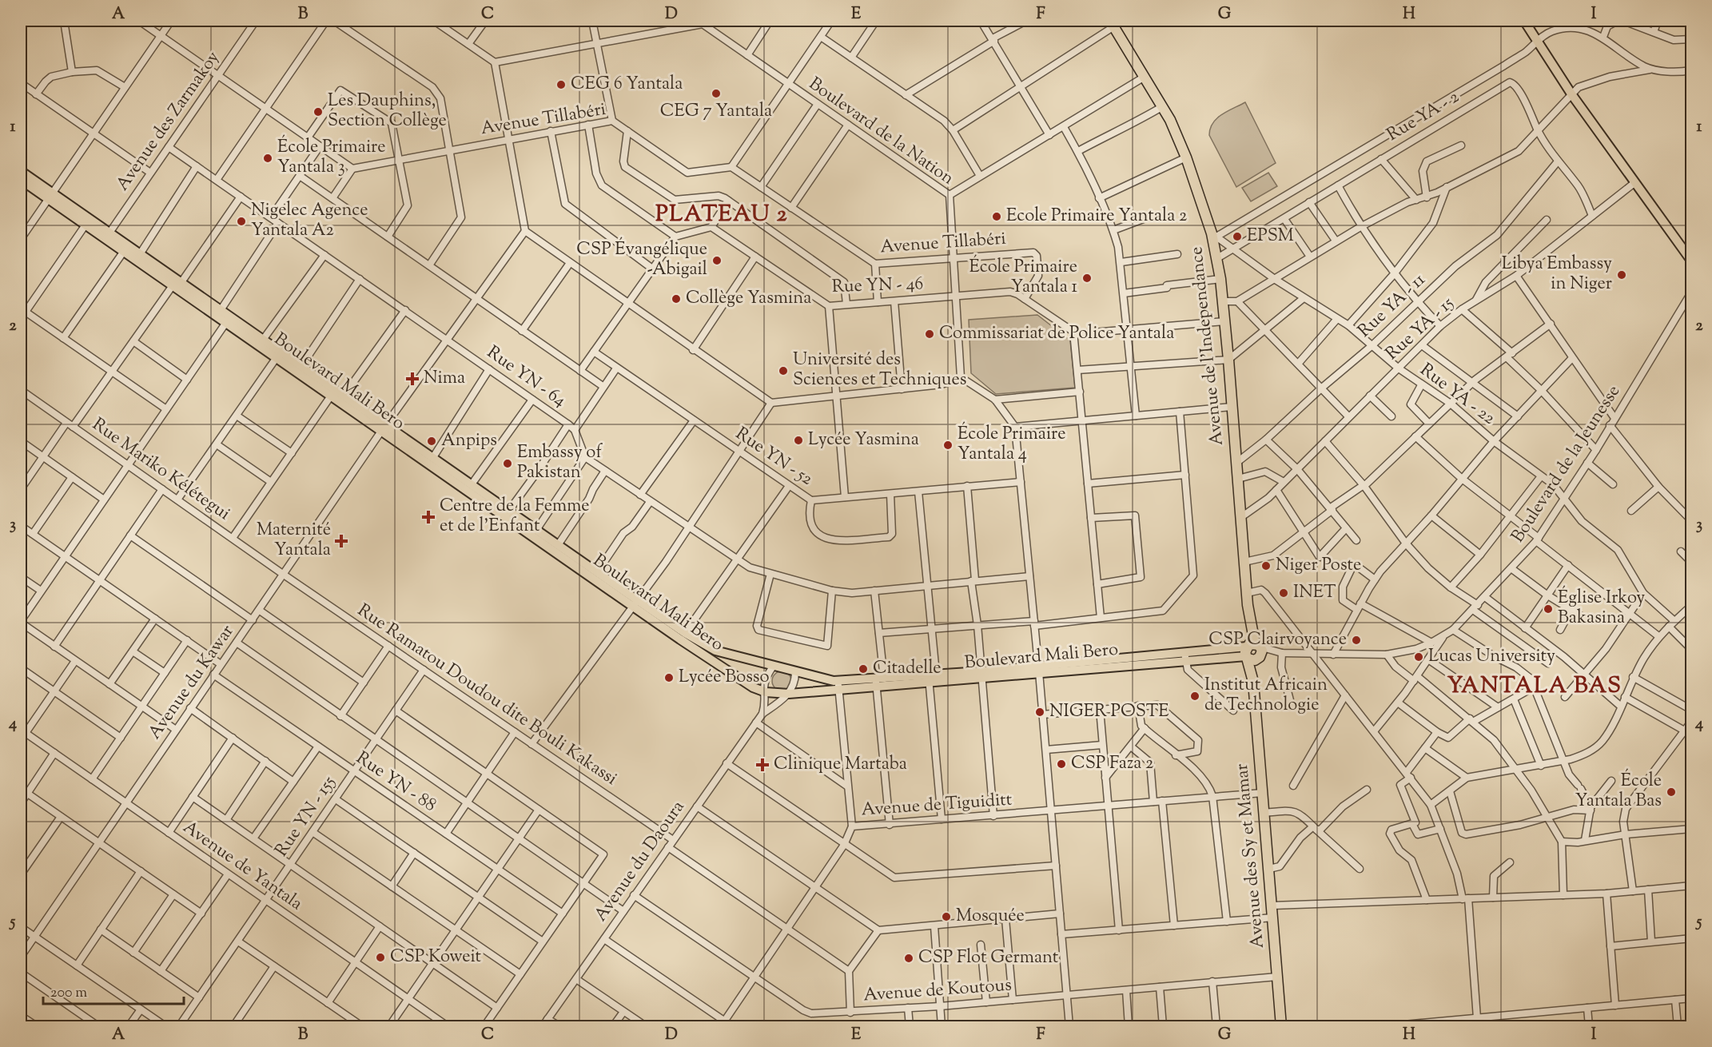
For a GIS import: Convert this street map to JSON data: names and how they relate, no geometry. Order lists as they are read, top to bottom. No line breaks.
{"streets":{"highway":["Avenue de l'Independance","Avenue des Sy et Mamar"],"main road":["Boulevard Mali Bero"],"street":["Rue YA - 2","Avenue Tillabéri","Avenue des Zarmakoy","Boulevard de la Nation","Rue YN - 46","Rue YA - 11","Rue YA - 15","Rue YN - 64","Rue YA - 22","Rue YN - 52","Boulevard de la Jeunesse","Rue Mariko Kélétegui","Avenue du Kawar","Rue Ramatou Doudou dite Bouli Kakassi","Rue YN - 88","Avenue de Tiguiditt","Rue YN - 155","Avenue du Daoura","Avenue de Yantala","Avenue de Koutous"]},"crossings":[["Rue YA - 2","Rue YA - 11"],["Rue YA - 2","Rue YA - 15"],["Rue YA - 2","Avenue de l'Independance"],["Rue YA - 2","Rue YA - 22"],["Avenue Tillabéri","Boulevard de la Nation"],["Avenue Tillabéri","Rue YN - 46"],["Avenue des Zarmakoy","Rue YN - 64"],["Avenue des Zarmakoy","Boulevard Mali Bero"],["Boulevard de la Nation","Rue YN - 46"],["Rue YA - 11","Avenue de l'Independance"],["Rue YA - 11","Rue YA - 22"],["Rue YA - 15","Avenue de l'Independance"],["Rue YA - 15","Rue YA - 22"],["Avenue de l'Independance","Boulevard Mali Bero"],["Avenue de l'Independance","Rue YA - 22"],["Avenue de l'Independance","Boulevard de la Jeunesse"],["Avenue de l'Independance","Avenue des Sy et Mamar"],["Rue YN - 64","Avenue du Kawar"],["Boulevard Mali Bero","Boulevard de la Jeunesse"],["Boulevard Mali Bero","Avenue du Kawar"],["Boulevard Mali Bero","Avenue des Sy et Mamar"],["Boulevard Mali Bero","Avenue du Daoura"],["Rue YA - 22","Boulevard de la Jeunesse"],["Boulevard de la Jeunesse","Avenue des Sy et Mamar"],["Rue Mariko Kélétegui","Avenue du Kawar"],["Rue Mariko Kélétegui","Rue Ramatou Doudou dite Bouli Kakassi"],["Avenue du Kawar","Rue Ramatou Doudou dite Bouli Kakassi"],["Avenue du Kawar","Rue YN - 88"],["Avenue du Kawar","Avenue de Yantala"],["Rue Ramatou Doudou dite Bouli Kakassi","Rue YN - 155"],["Rue Ramatou Doudou dite Bouli Kakassi","Avenue du Daoura"],["Rue YN - 88","Rue YN - 155"],["Avenue de Tiguiditt","Avenue des Sy et Mamar"],["Avenue de Tiguiditt","Avenue de Koutous"],["Rue YN - 155","Avenue de Yantala"],["Avenue des Sy et Mamar","Avenue de Koutous"],["Avenue du Daoura","Avenue de Koutous"]],"districts":["PLATEAU 2","YANTALA BAS"],"places":{"other":["CEG 6 Yantala","CEG 7 Yantala","Les Dauphins, Section Collège","École Primaire Yantala 3","Ecole Primaire Yantala 2","Nigelec Agence Yantala A2","EPSM","CSP Évangélique -Abigail","Libya Embassy in Niger","École Primaire Yantala 1","Collège Yasmina","Commissariat de Police Yantala","Université des Sciences et Techniques","Lycée Yasmina","Anpips","École Primaire Yantala 4","Embassy of Pakistan","Niger Poste","INET","Église Irkoy Bakasina","CSP Clairvoyance","Lucas University","Citadelle","Lycée Bosso","Institut Africain de Technologie","NIGER POSTE","CSP Faza 2","École Yantala Bas","Mosquée","CSP Koweit","CSP Flot Germant"],"health":["Nima","Centre de la Femme et de l'Enfant","Maternité Yantala","Clinique Martaba"]},"scale_bar":"200 m","grid":{"columns":["A","B","C","D","E","F","G","H","I"],"rows":["1","2","3","4","5"]}}
